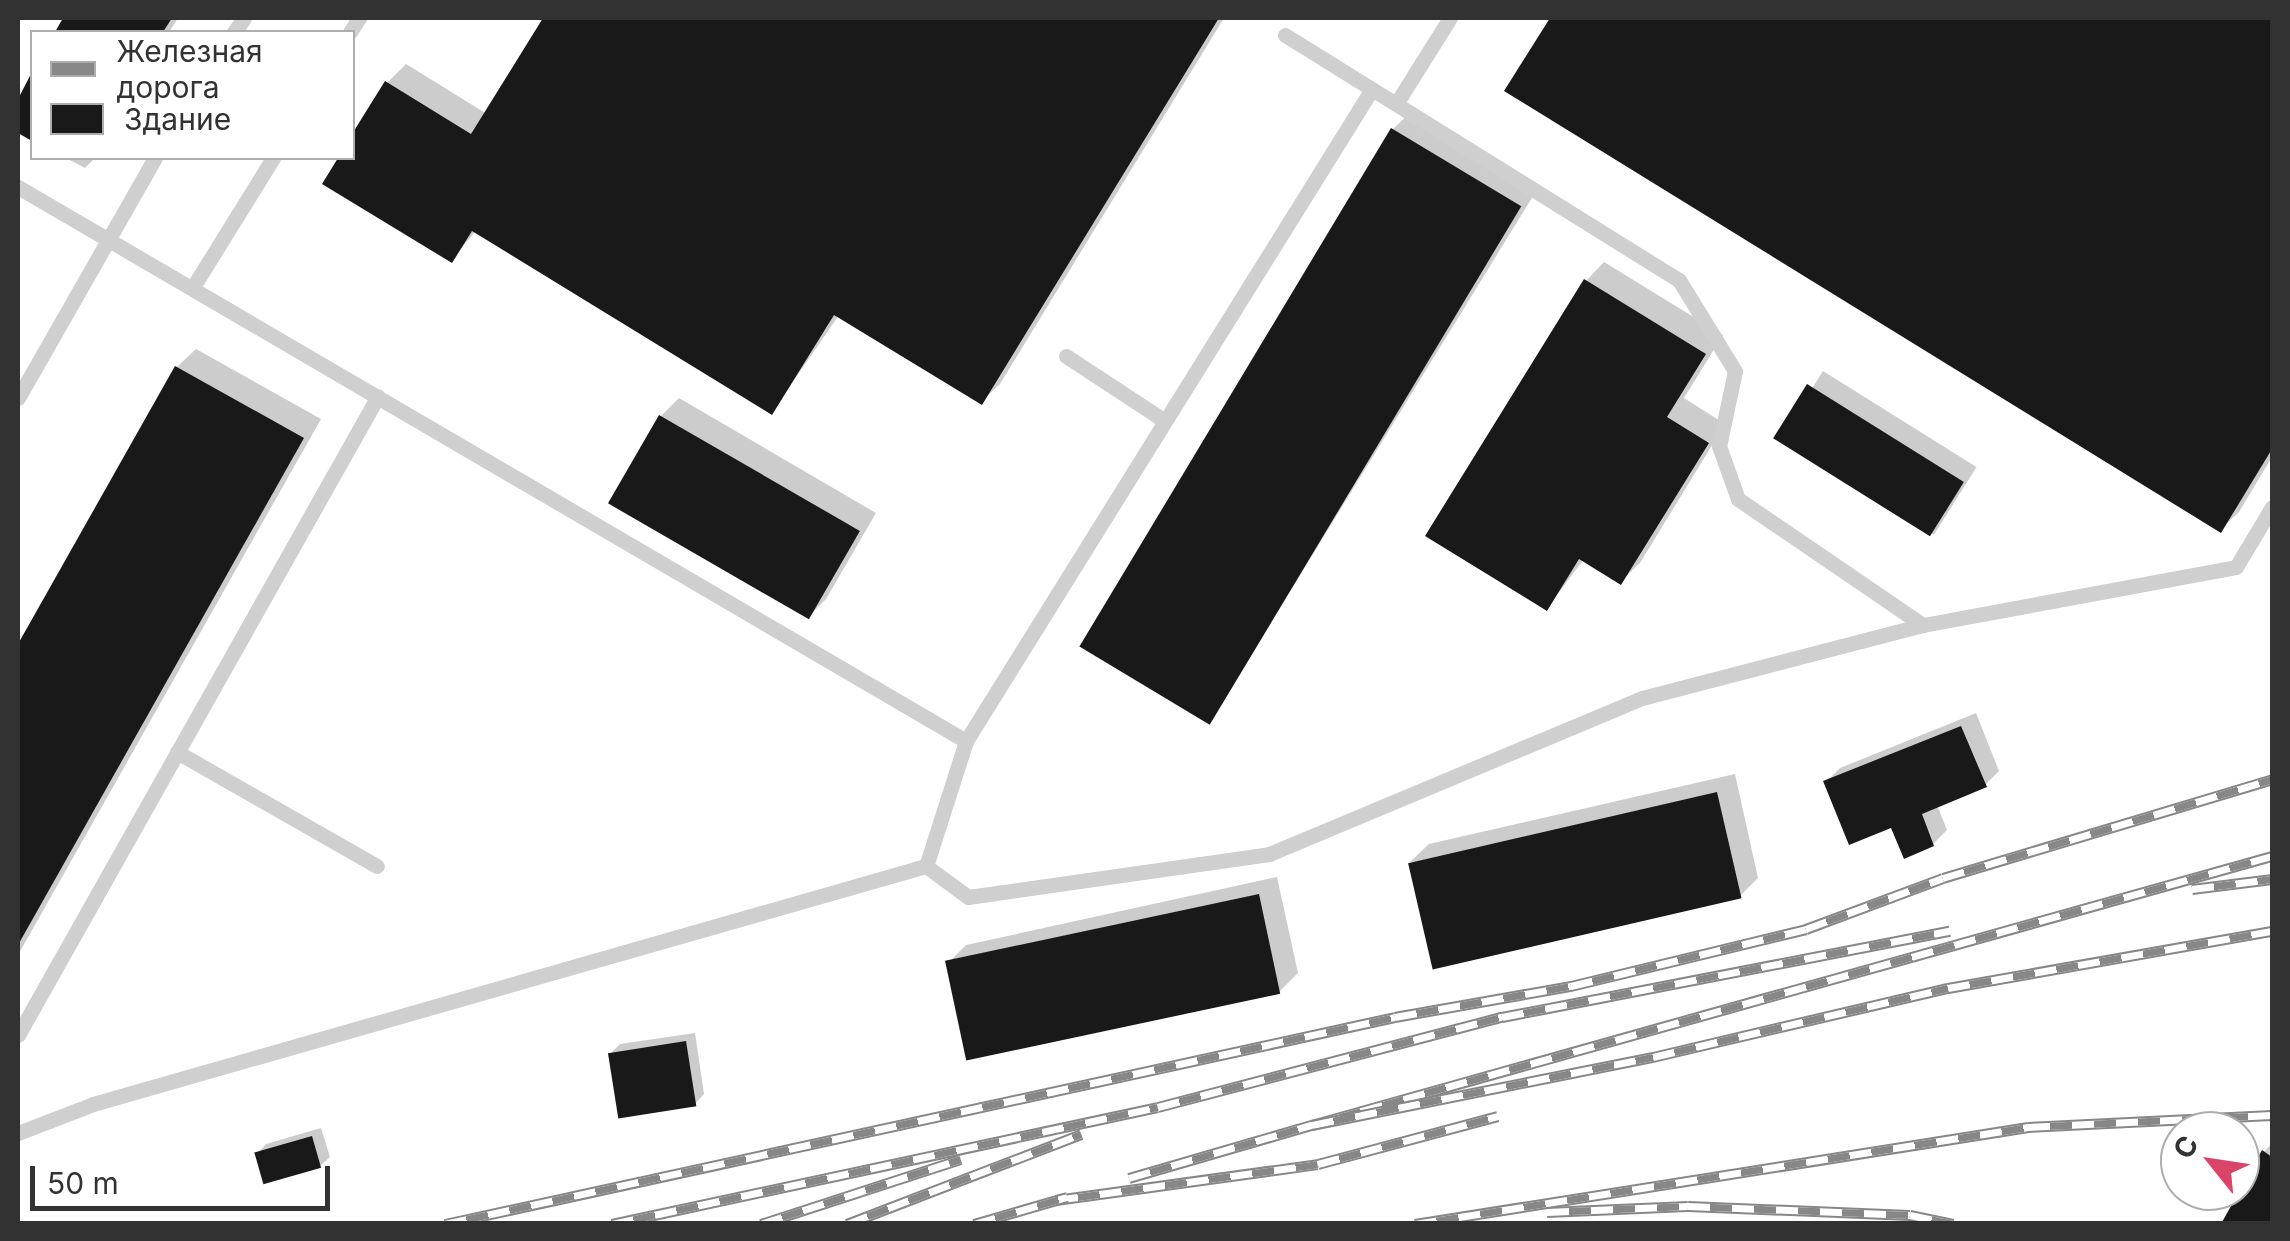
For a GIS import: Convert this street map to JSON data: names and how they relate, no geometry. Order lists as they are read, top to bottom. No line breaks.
{"legend":["Железная дорога","Здание"],"scale_bar":"50 m","north":"top left"}
